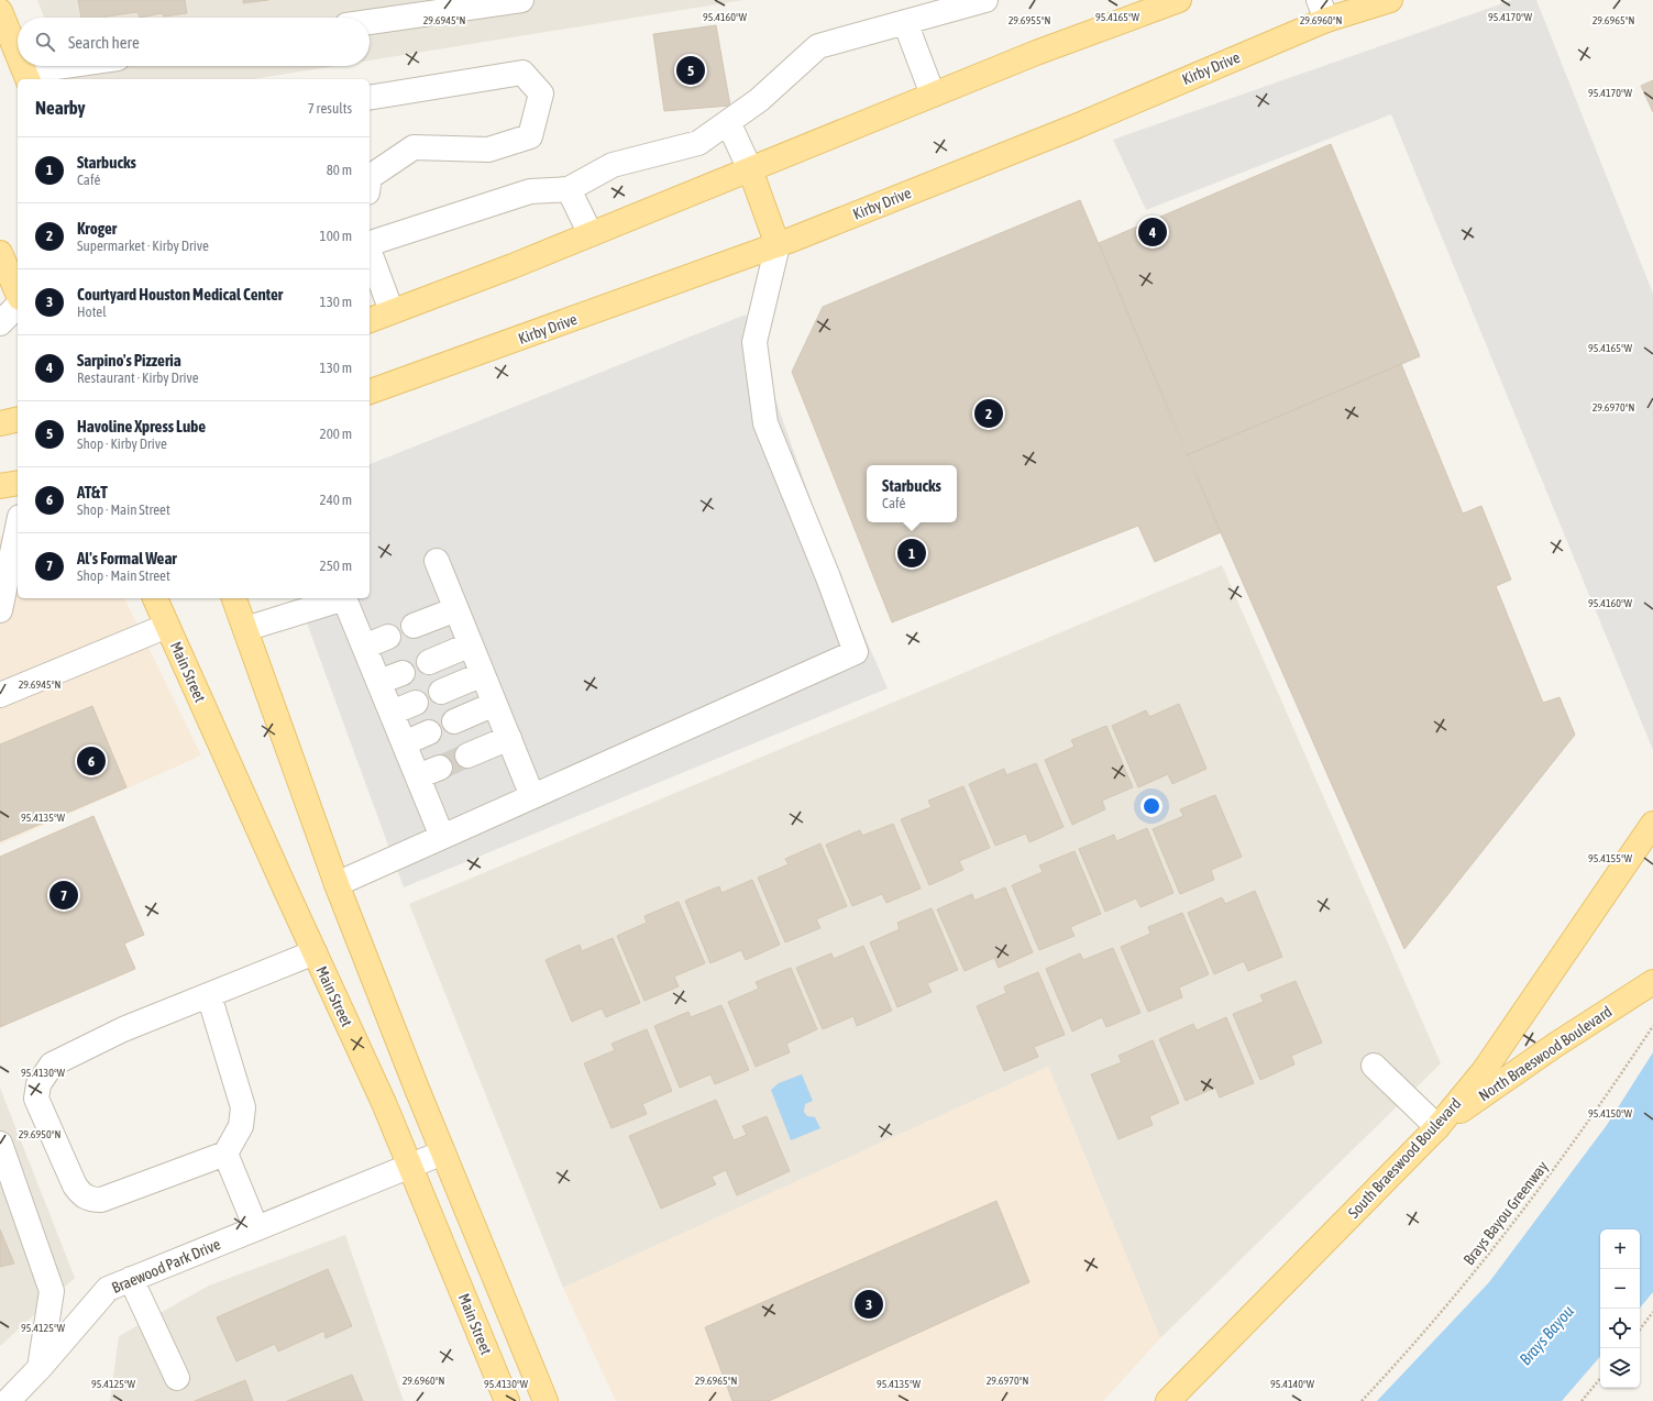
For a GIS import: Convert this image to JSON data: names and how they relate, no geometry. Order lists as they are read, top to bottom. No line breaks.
{"streets":{"main road":["Kirby Drive","Main Street","North Braeswood Boulevard","South Braeswood Boulevard"],"street":["Braewood Park Drive"],"path":["Brays Bayou Greenway"]},"crossings":[["Main Street","Braewood Park Drive"],["North Braeswood Boulevard","South Braeswood Boulevard"]],"water":["Brays Bayou"],"page":{"search":"Search here","pins":["5","4","2","1","6","7","3"],"heading":["Nearby","7 results"],"list":[{"mark":"1","name":"Starbucks","note":"Café","value":"80 m"},{"mark":"2","name":"Kroger","note":"Supermarket · Kirby Drive","value":"100 m"},{"mark":"3","name":"Courtyard Houston Medical Center","note":"Hotel","value":"130 m"},{"mark":"4","name":"Sarpino's Pizzeria","note":"Restaurant · Kirby Drive","value":"130 m"},{"mark":"5","name":"Havoline Xpress Lube","note":"Shop · Kirby Drive","value":"200 m"},{"mark":"6","name":"AT&T","note":"Shop · Main Street","value":"240 m"},{"mark":"7","name":"Al's Formal Wear","note":"Shop · Main Street","value":"250 m"}],"popup":["Starbucks","Café"],"map_buttons":["+","−"]},"coordinates":["95.4160°W","95.4165°W","95.4170°W","29.6945°N","29.6955°N","29.6960°N","29.6965°N","29.6970°N","95.4135°W","95.4155°W","95.4130°W","95.4150°W","29.6950°N","95.4125°W","95.4140°W"]}
